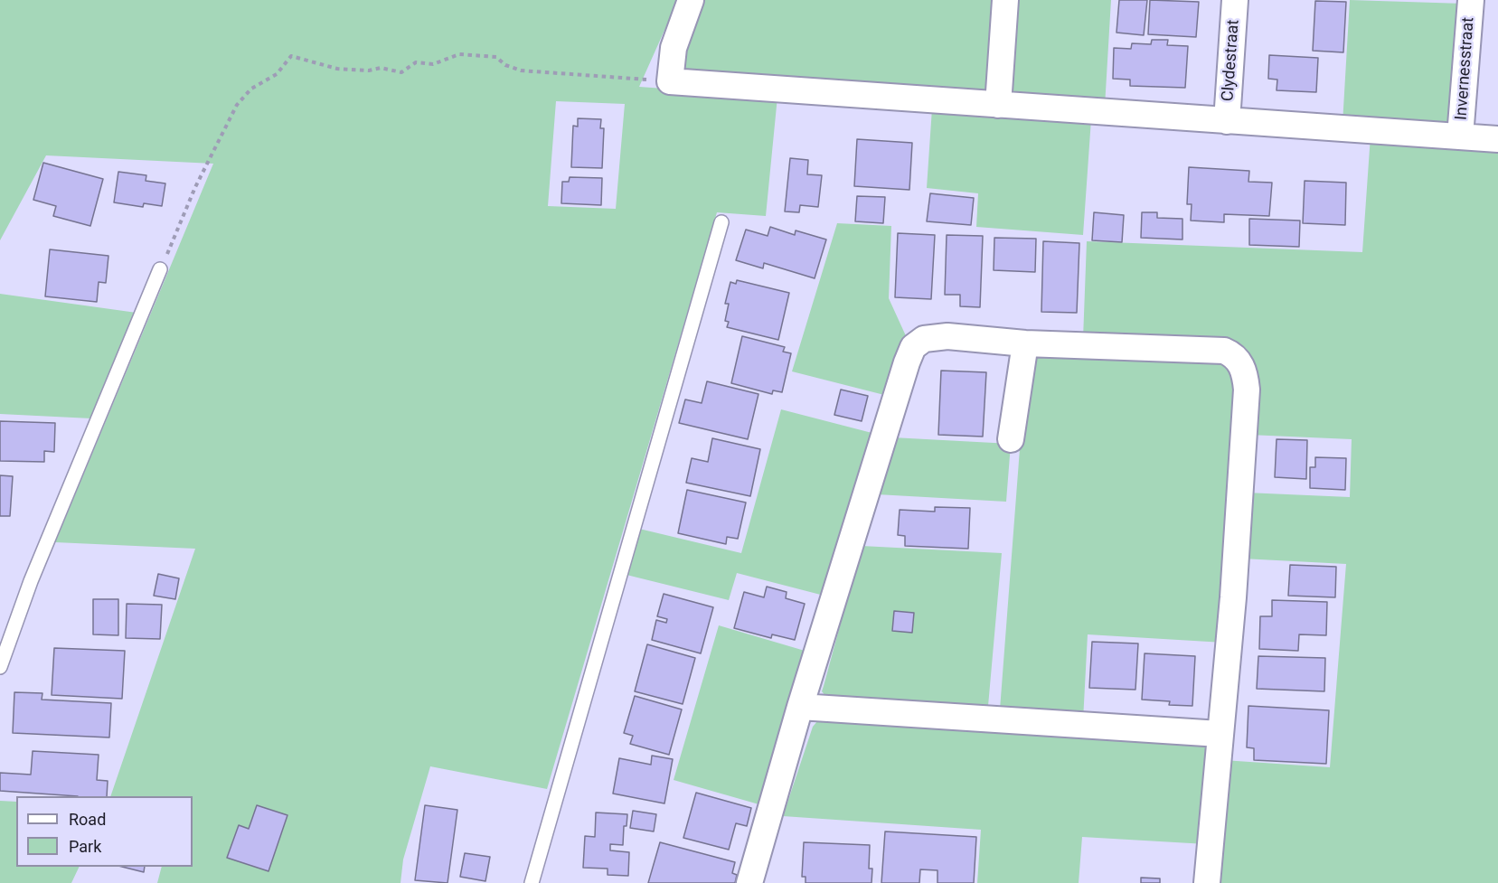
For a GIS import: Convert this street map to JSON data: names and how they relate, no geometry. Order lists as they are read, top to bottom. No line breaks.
{"streets":{"street":["Clydestraat","Invernesstraat"]},"legend":["Road","Park"]}
